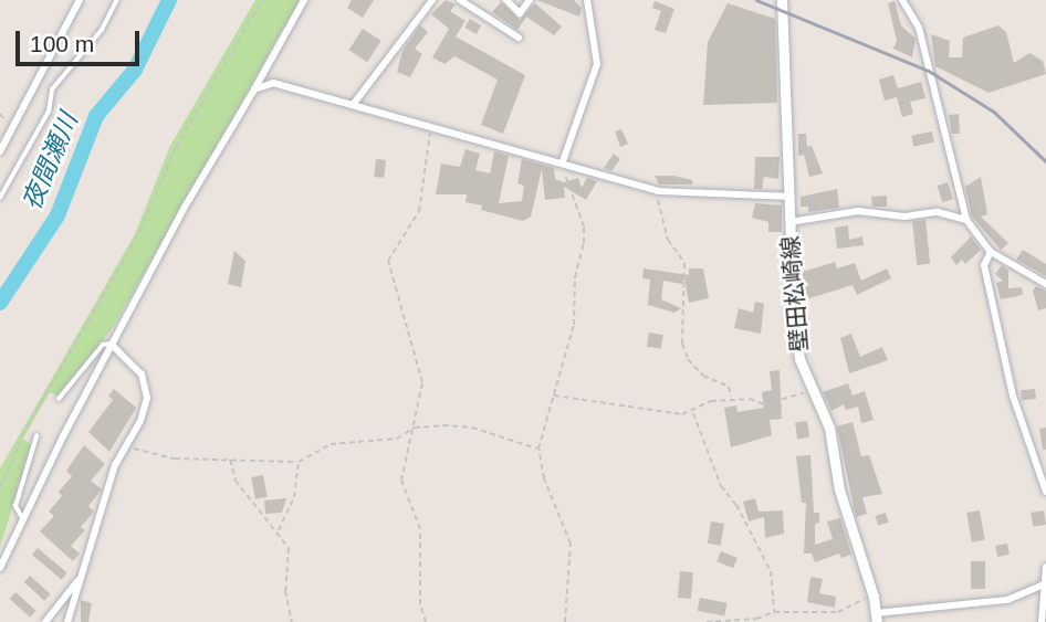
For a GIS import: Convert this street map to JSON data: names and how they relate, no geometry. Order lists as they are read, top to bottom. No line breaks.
{"streets":{"main road":["壁田松崎線"]},"water":["夜間瀬川"],"scale_bar":"100 m"}
